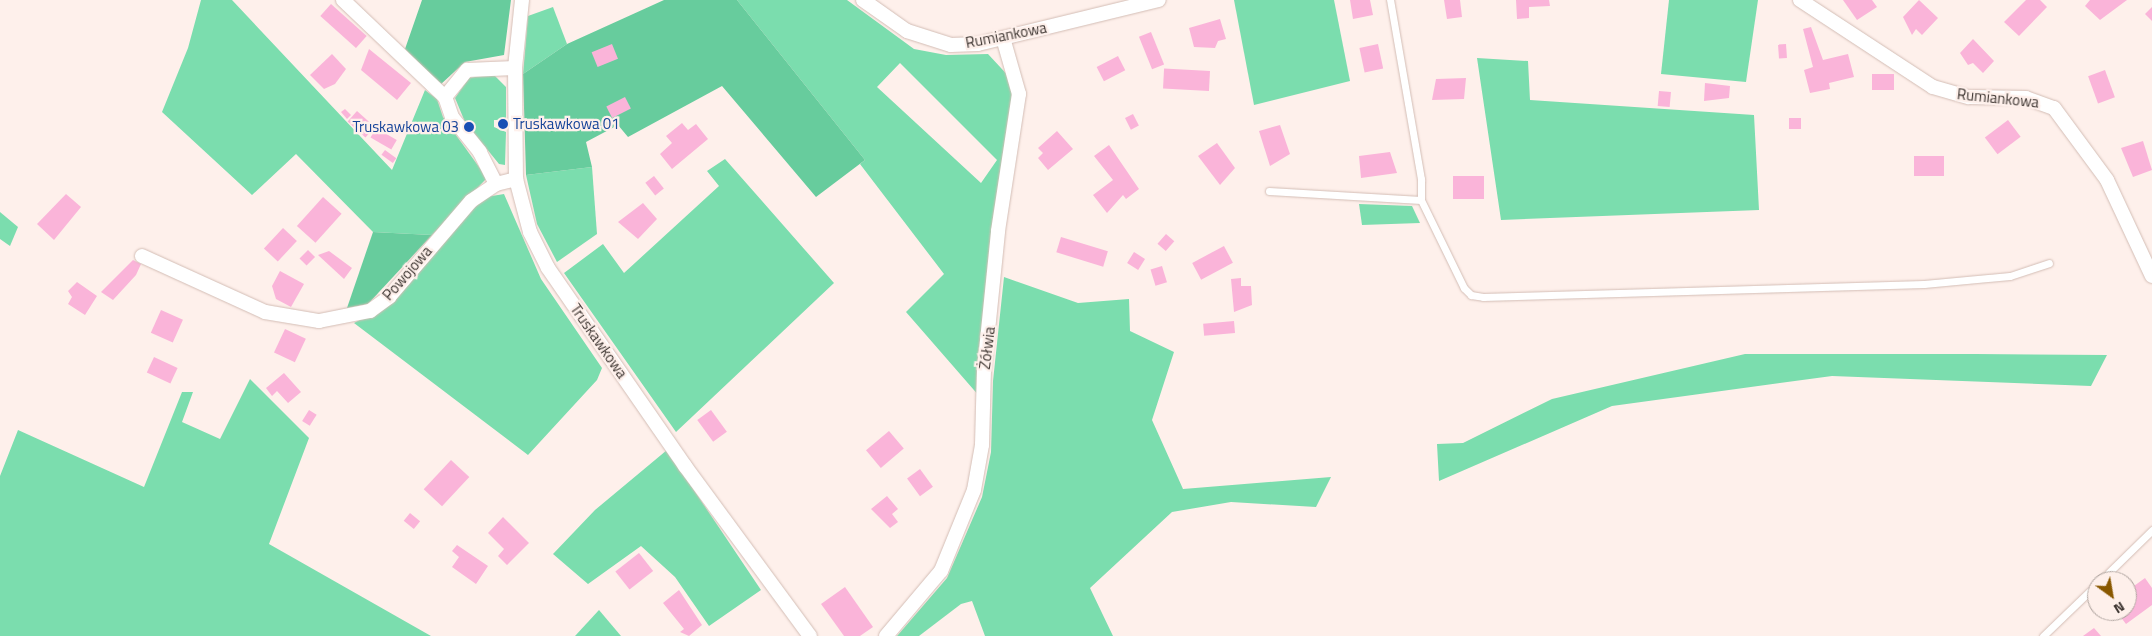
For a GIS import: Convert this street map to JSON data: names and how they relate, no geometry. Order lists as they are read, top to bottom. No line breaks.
{"streets":{"street":["Rumiankowa","Powojowa","Truskawkowa","Żółwia"]},"crossings":[["Rumiankowa","Żółwia"],["Powojowa","Truskawkowa"]],"places":["Truskawkowa 01","Truskawkowa 03"],"north":"bottom right"}
